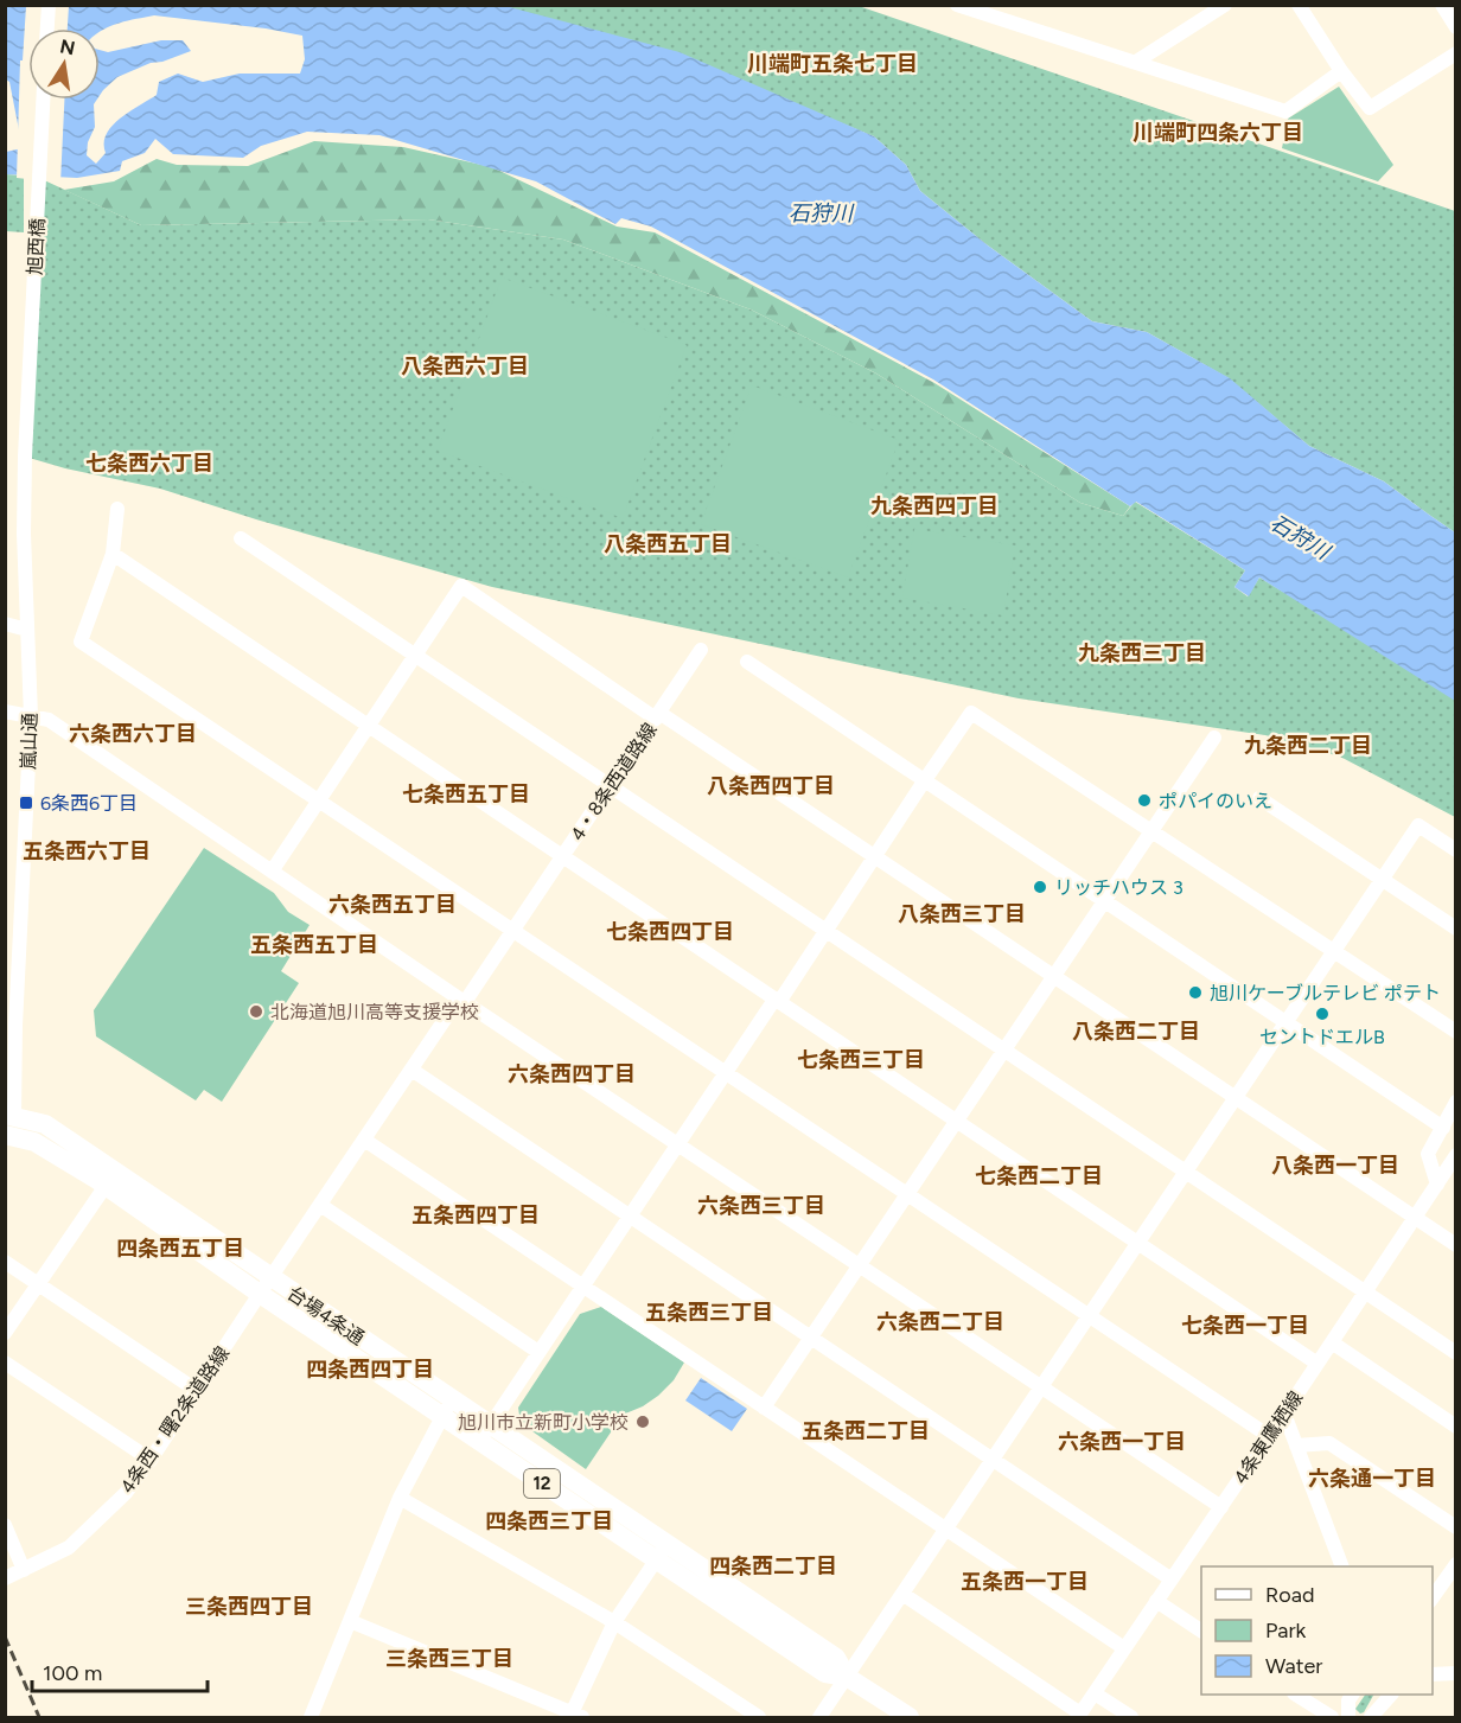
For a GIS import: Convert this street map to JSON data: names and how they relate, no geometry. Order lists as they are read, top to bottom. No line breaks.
{"streets":{"highway":["台場4条通","12"],"street":["旭西橋","嵐山通","4・8条西道路線","4条西・曙2条道路線","4条東鷹栖線"]},"crossings":[["旭西橋","嵐山通"],["嵐山通","台場4条通"],["嵐山通","12"],["4・8条西道路線","台場4条通"],["4・8条西道路線","4条西・曙2条道路線"],["4・8条西道路線","4条東鷹栖線"],["台場4条通","4条西・曙2条道路線"],["台場4条通","12"]],"districts":["川端町五条七丁目","川端町四条六丁目","八条西六丁目","七条西六丁目","九条西四丁目","八条西五丁目","九条西三丁目","六条西六丁目","九条西二丁目","八条西四丁目","七条西五丁目","五条西六丁目","六条西五丁目","八条西三丁目","七条西四丁目","五条西五丁目","八条西二丁目","七条西三丁目","六条西四丁目","八条西一丁目","七条西二丁目","六条西三丁目","五条西四丁目","四条西五丁目","五条西三丁目","六条西二丁目","七条西一丁目","四条西四丁目","五条西二丁目","六条西一丁目","六条通一丁目","四条西三丁目","四条西二丁目","五条西一丁目","三条西四丁目","三条西三丁目"],"water":["石狩川"],"places":{"other":["ポパイのいえ","リッチハウス 3","旭川ケーブルテレビ ポテト","北海道旭川高等支援学校","セントドエルB","旭川市立新町小学校"],"transit":["6条西6丁目"]},"legend":["Road","Park","Water"],"scale_bar":"100 m","north":"top"}
